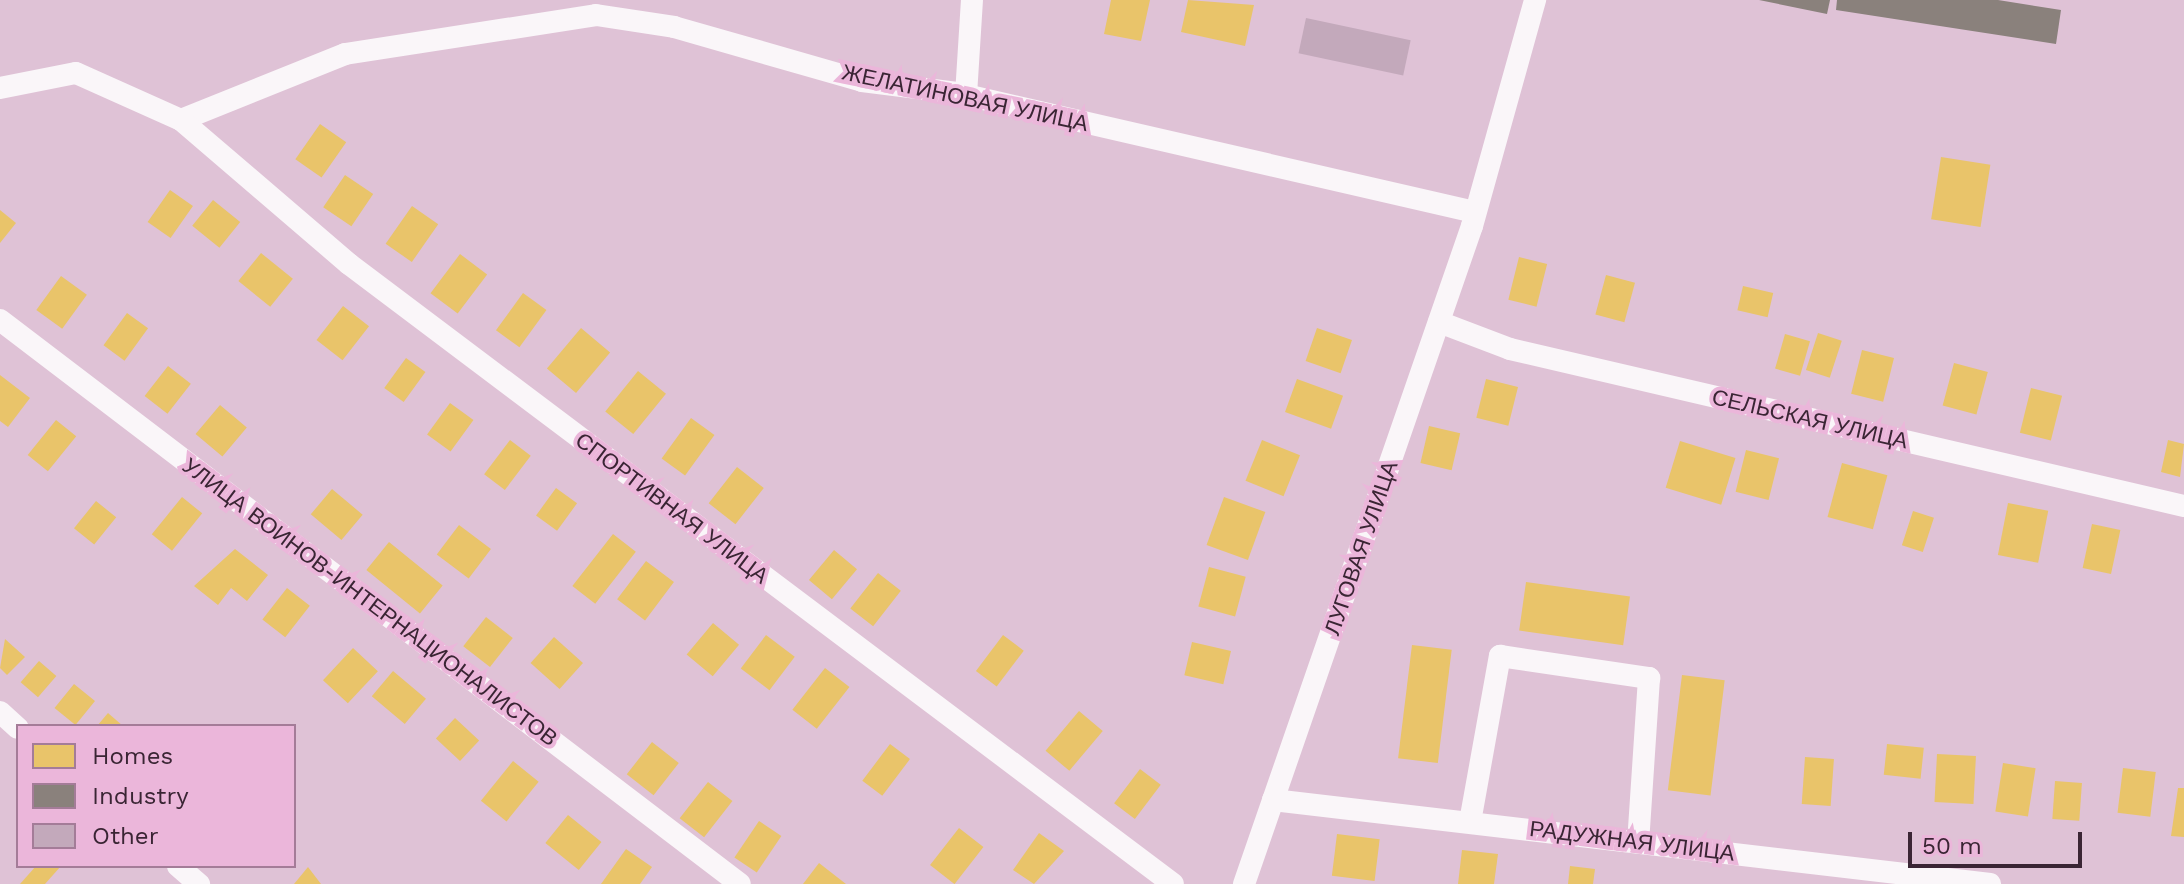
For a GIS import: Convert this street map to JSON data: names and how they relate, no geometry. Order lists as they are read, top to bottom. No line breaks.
{"streets":{"street":["ЖЕЛАТИНОВАЯ УЛИЦА","СЕЛЬСКАЯ УЛИЦА","СПОРТИВНАЯ УЛИЦА","ЛУГОВАЯ УЛИЦА","УЛИЦА ВОИНОВ-ИНТЕРНАЦИОНАЛИСТОВ","РАДУЖНАЯ УЛИЦА"]},"crossings":[["ЖЕЛАТИНОВАЯ УЛИЦА","СПОРТИВНАЯ УЛИЦА"],["ЖЕЛАТИНОВАЯ УЛИЦА","ЛУГОВАЯ УЛИЦА"],["СЕЛЬСКАЯ УЛИЦА","ЛУГОВАЯ УЛИЦА"],["ЛУГОВАЯ УЛИЦА","РАДУЖНАЯ УЛИЦА"]],"legend":["Homes","Industry","Other"],"scale_bar":"50 m"}
